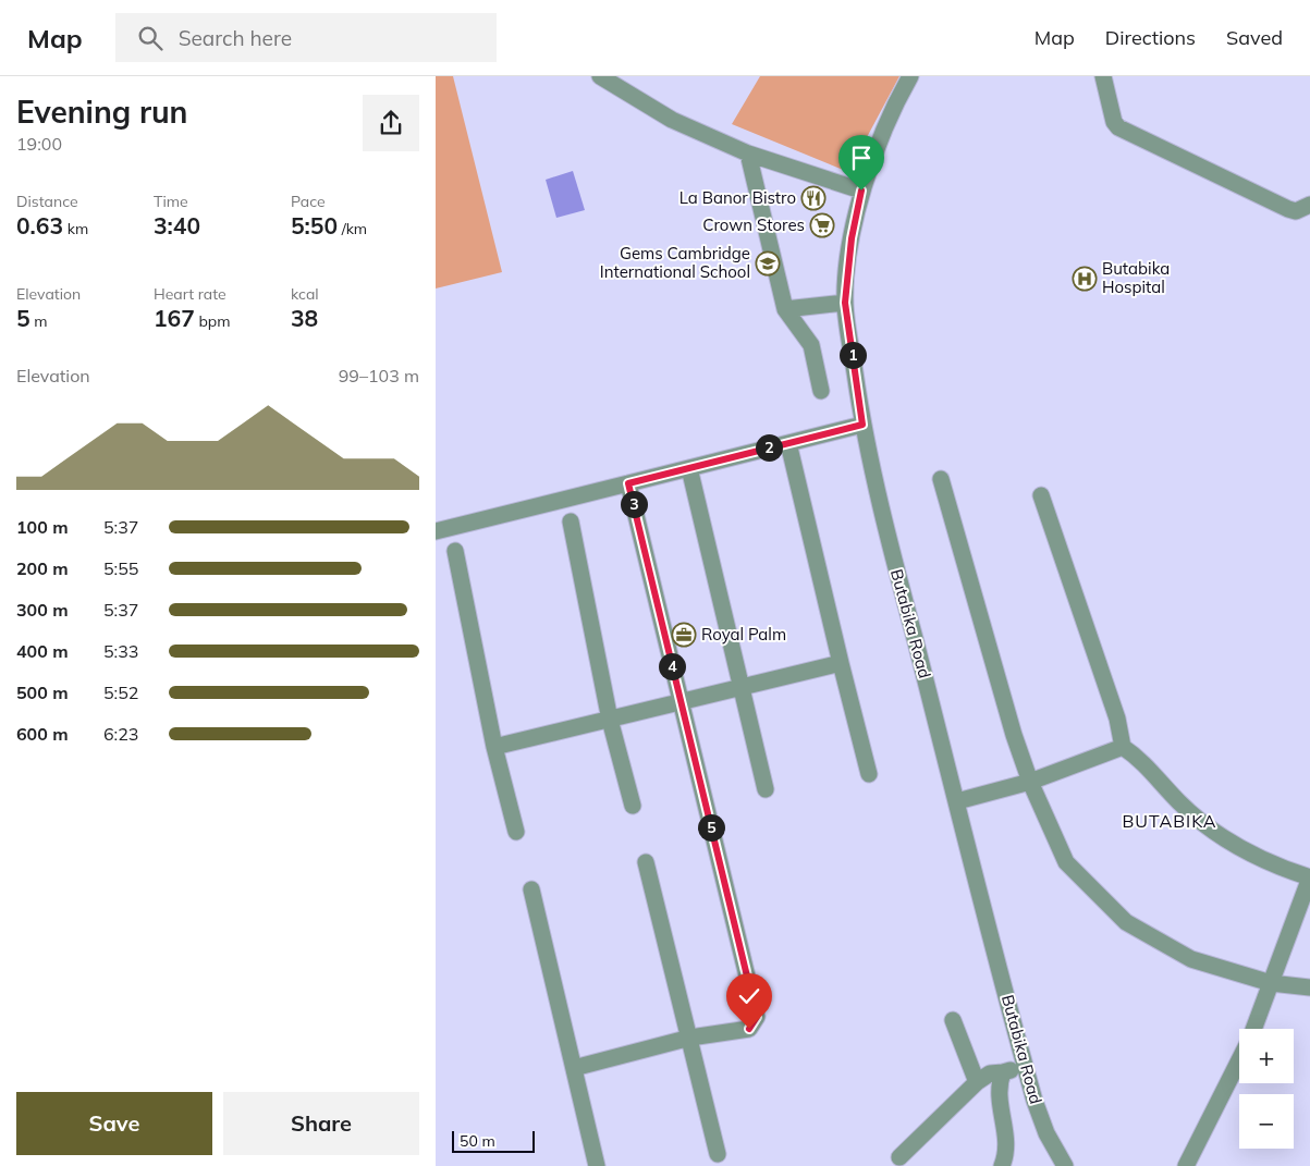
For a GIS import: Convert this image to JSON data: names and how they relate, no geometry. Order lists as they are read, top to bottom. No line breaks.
{"streets":{"street":["Butabika Road"]},"districts":["BUTABIKA"],"places":{"restaurant":["La Banor Bistro"],"supermarket":["Crown Stores"],"school or university":["Gems Cambridge International School"],"hospital":["Butabika Hospital"],"office":["Royal Palm"]},"scale_bar":"50 m","page":{"header":"Map","search":"Search here","nav":["Map","Directions","Saved"],"heading":["Evening run","19:00"],"stats":[["Distance","0.63 km"],["Time","3:40"],["Pace","5:50 /km"],["Elevation","5 m"],["Heart rate","167 bpm"],["kcal","38"]],"pins":["1","2","3","4","5"],"chart":["Elevation","99–103 m"],"list":[{"name":"100 m","note":"5:37"},{"name":"200 m","note":"5:55"},{"name":"300 m","note":"5:37"},{"name":"400 m","note":"5:33"},{"name":"500 m","note":"5:52"},{"name":"600 m","note":"6:23"}],"map_buttons":["+","−"],"buttons":["Save","Share"],"scale":"50 m"}}
